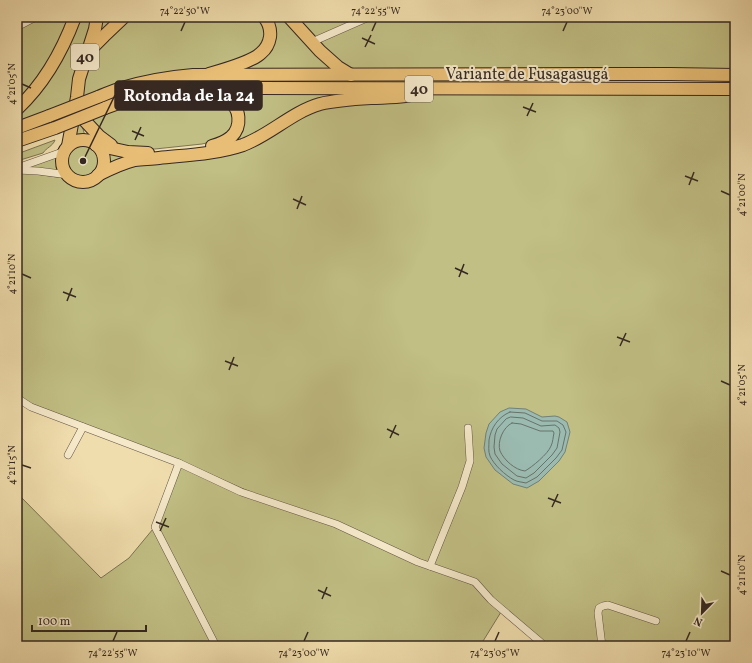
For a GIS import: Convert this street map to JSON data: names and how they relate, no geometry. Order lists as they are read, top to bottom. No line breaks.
{"streets":{"main road":["40","Variante de Fusagasugá"]},"crossings":[["40","Variante de Fusagasugá"]],"places":["Rotonda de la 24"],"scale_bar":"100 m","north":"bottom left","coordinates":["74°22'50\"W","74°22'55\"W","74°23'00\"W","4°21'05\"N","4°21'00\"N","4°21'10\"N","4°21'15\"N","74°23'05\"W","74°23'10\"W"]}
